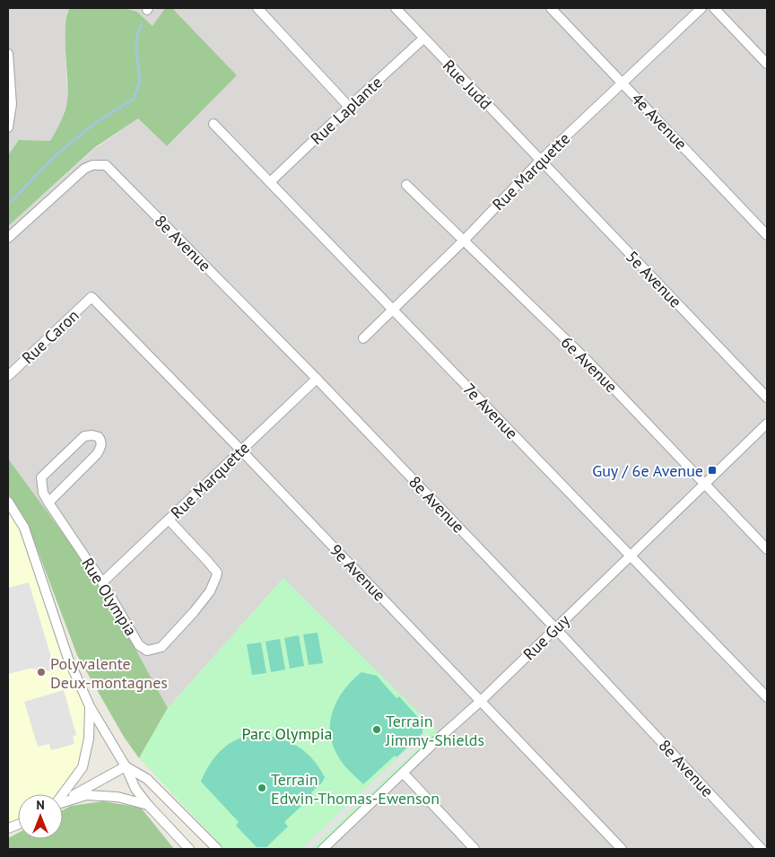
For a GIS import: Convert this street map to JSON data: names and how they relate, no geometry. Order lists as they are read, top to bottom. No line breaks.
{"streets":{"street":["Rue Judd","Rue Laplante","4e Avenue","Rue Marquette","8e Avenue","5e Avenue","Rue Caron","6e Avenue","7e Avenue","9e Avenue","Rue Olympia","Rue Guy"]},"crossings":[["Rue Judd","Rue Laplante"],["Rue Judd","Rue Marquette"],["Rue Judd","5e Avenue"],["Rue Laplante","7e Avenue"],["4e Avenue","Rue Marquette"],["Rue Marquette","8e Avenue"],["Rue Marquette","5e Avenue"],["Rue Marquette","6e Avenue"],["Rue Marquette","7e Avenue"],["Rue Marquette","9e Avenue"],["Rue Marquette","Rue Olympia"],["8e Avenue","Rue Guy"],["Rue Caron","9e Avenue"],["6e Avenue","Rue Guy"],["7e Avenue","Rue Guy"],["9e Avenue","Rue Guy"]],"parks":["Parc Olympia"],"places":{"transit":["Guy / 6e Avenue"],"other":["Polyvalente Deux-montagnes","Terrain Jimmy-Shields","Terrain Edwin-Thomas-Ewenson"]},"north":"top"}
